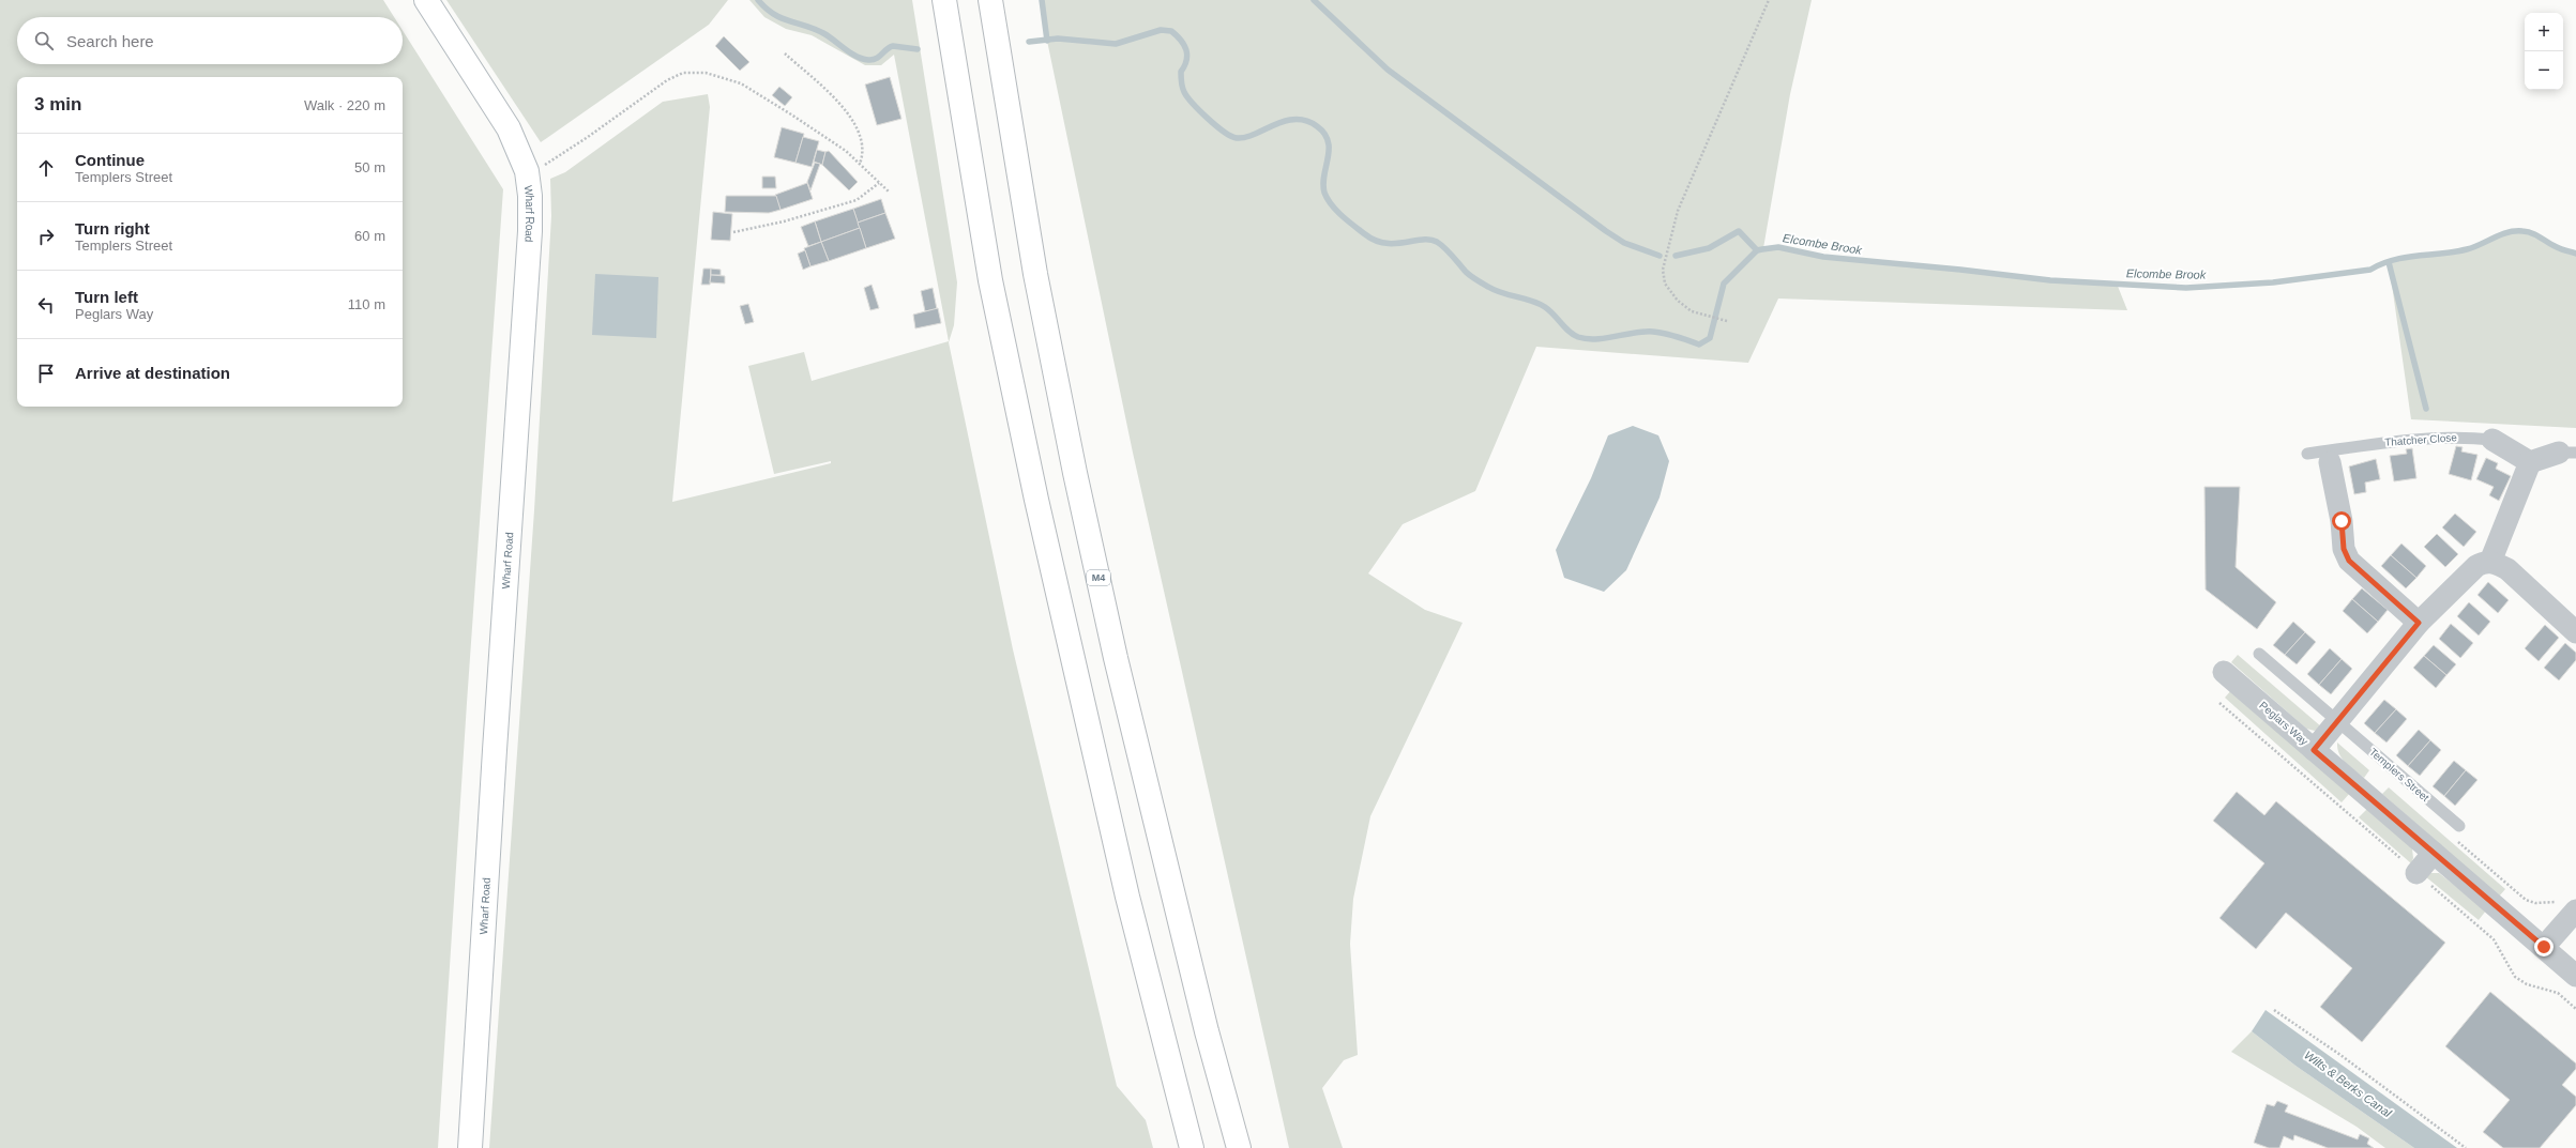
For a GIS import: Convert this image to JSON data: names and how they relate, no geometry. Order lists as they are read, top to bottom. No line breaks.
{"streets":{"main road":["Wharf Road","M4"],"street":["Thatcher Close","Peglars Way"],"lane":["Templers Street"]},"water":["Elcombe Brook","Wilts & Berks Canal"],"page":{"map_buttons":["+","−"],"search":"Search here","heading":["3 min","Walk · 220 m"],"list":[["Continue","Templers Street","50 m"],["Turn right","Templers Street","60 m"],["Turn left","Peglars Way","110 m"],"Arrive at destination"]}}
